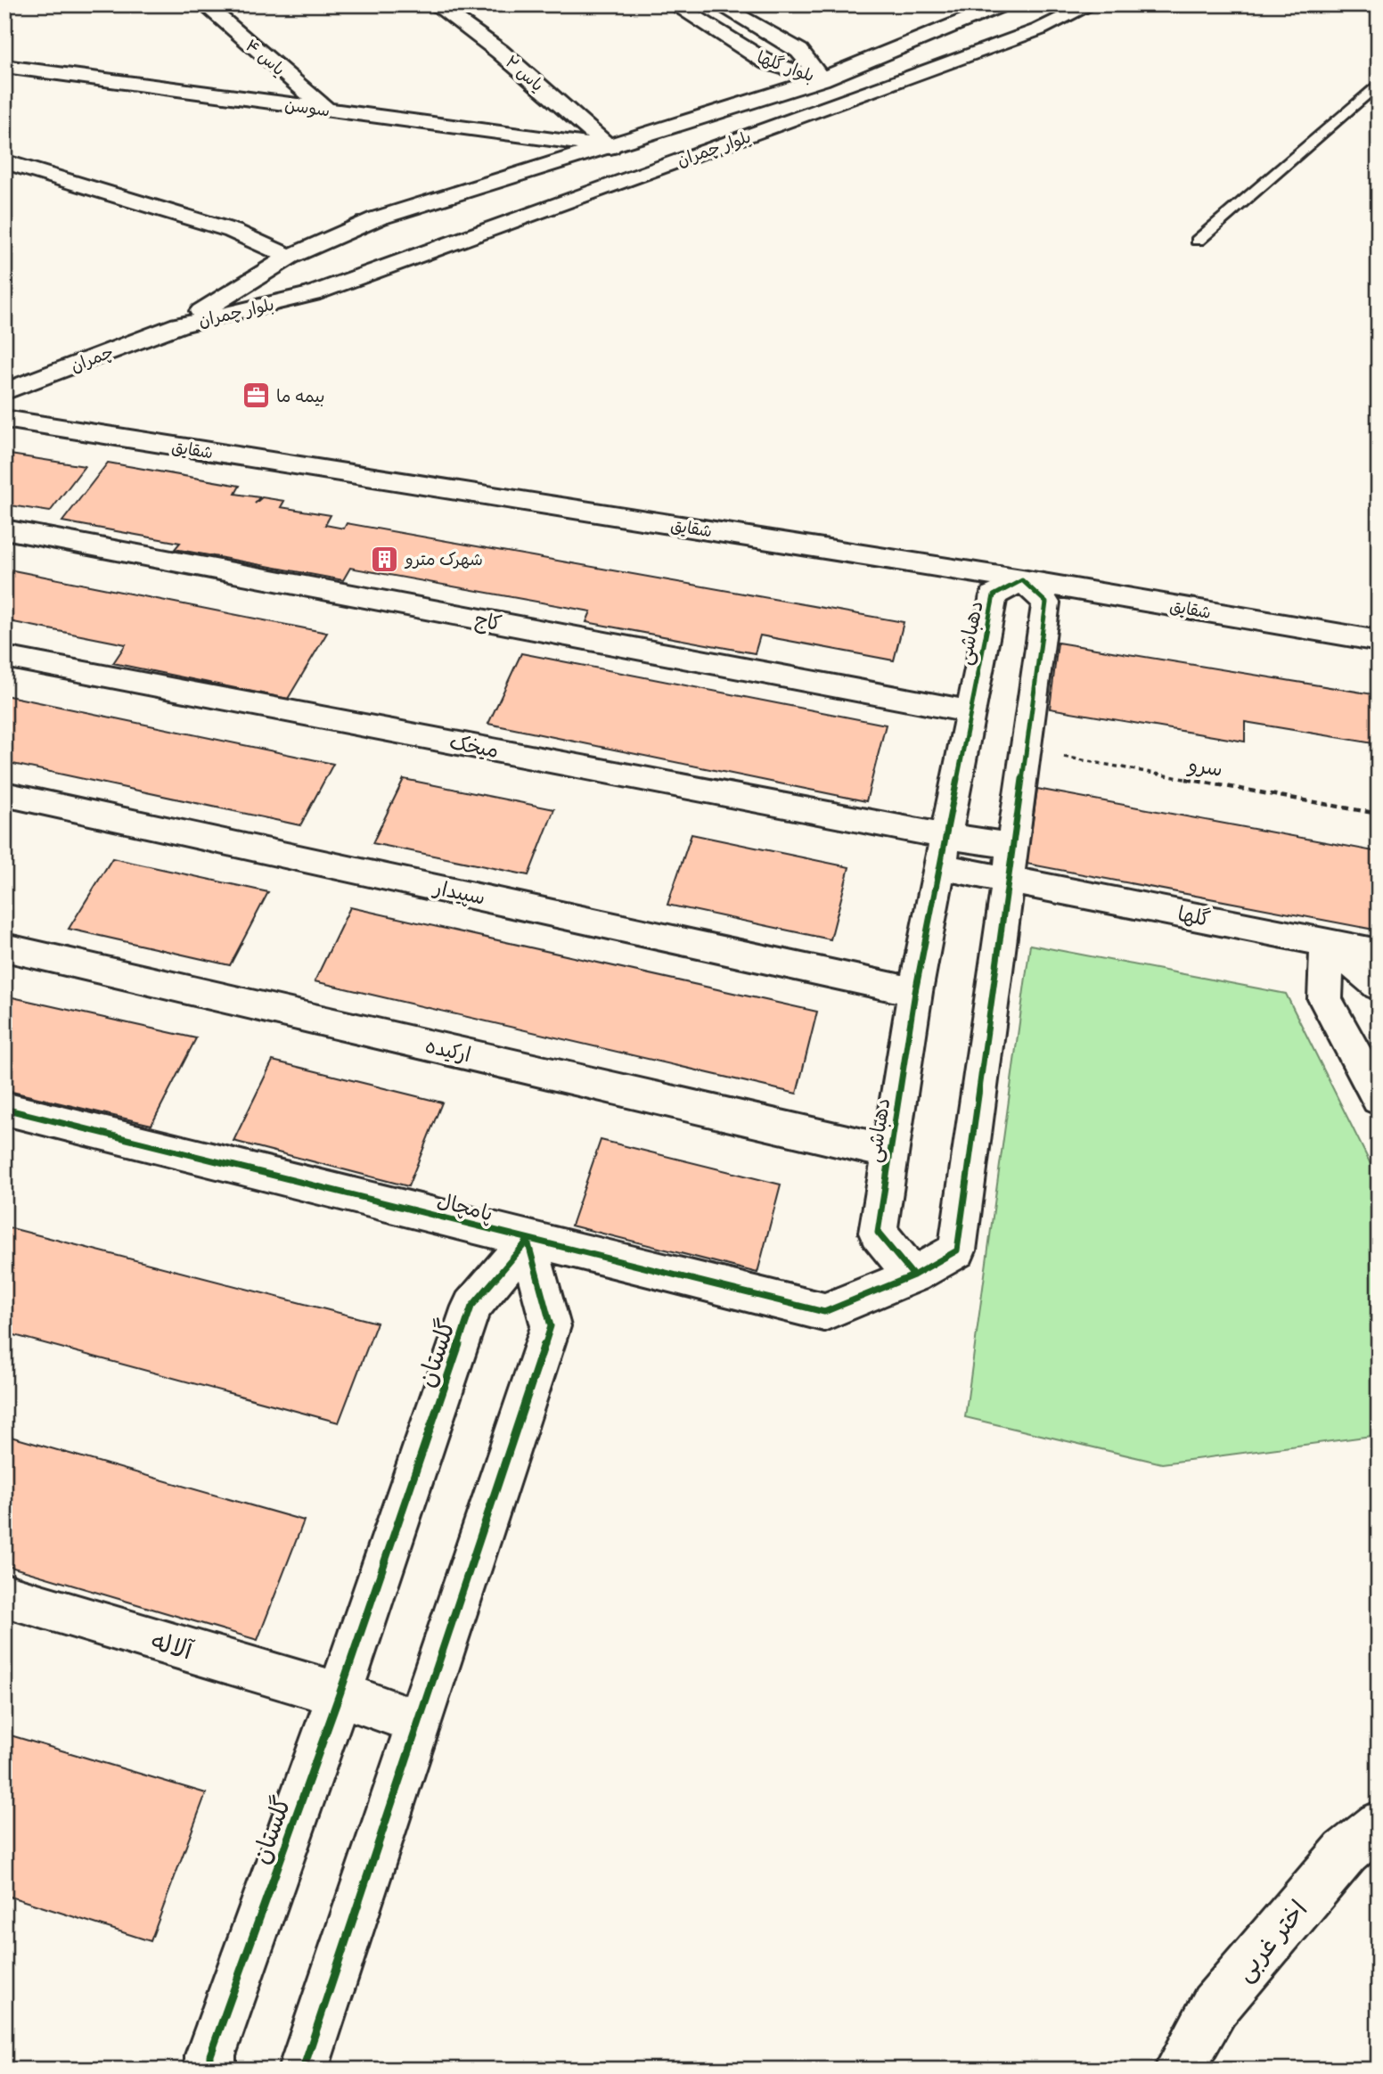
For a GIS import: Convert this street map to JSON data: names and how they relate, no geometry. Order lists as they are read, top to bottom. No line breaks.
{"streets":{"street":["یاس ۴","بلوار گلها","یاس ۲","سوسن","بلوار چمران","چمران","شقایق","کاج","دهباشی","میخک","سپیدار","گلها","ارکیده","پامچال","گلستان","آلاله","اختر غربی"],"path":["سرو"]},"crossings":[["یاس ۴","سوسن"],["بلوار گلها","بلوار چمران"],["یاس ۲","سوسن"],["یاس ۲","بلوار چمران"],["سوسن","بلوار چمران"],["بلوار چمران","چمران"],["شقایق","دهباشی"],["کاج","دهباشی"],["دهباشی","میخک"],["دهباشی","سپیدار"],["دهباشی","گلها"],["دهباشی","ارکیده"],["دهباشی","پامچال"],["میخک","گلها"],["پامچال","گلستان"],["گلستان","آلاله"]],"places":{"office":["بیمه ما"],"building":["شهرک مترو"]}}
